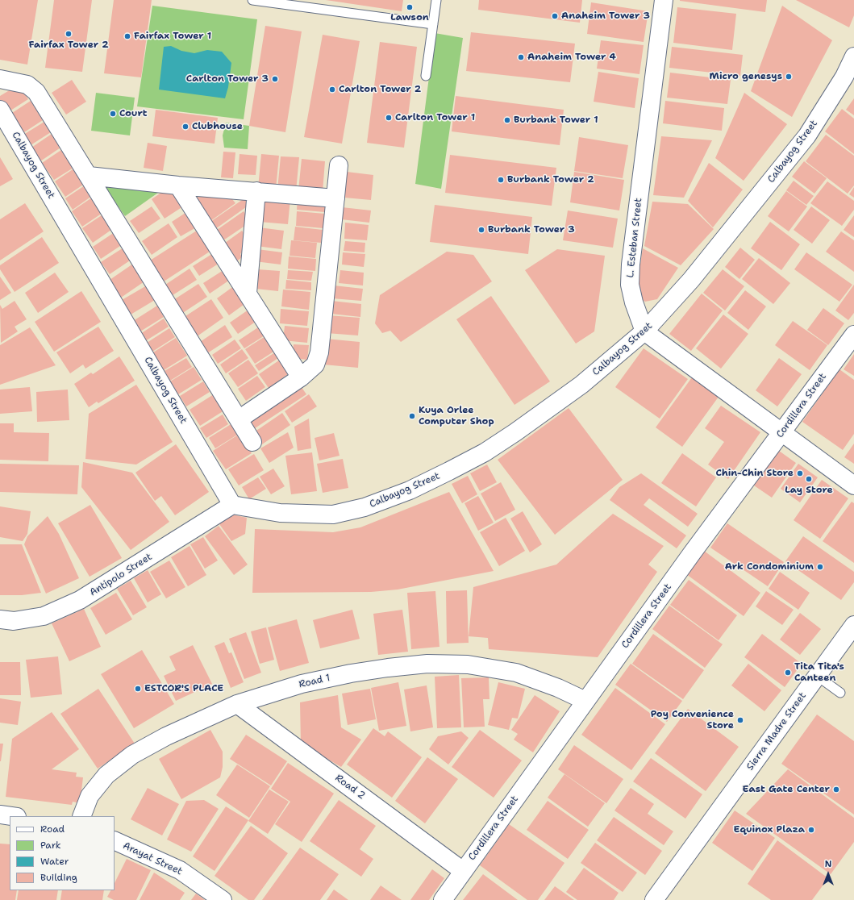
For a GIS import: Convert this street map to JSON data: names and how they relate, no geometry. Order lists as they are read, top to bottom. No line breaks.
{"streets":{"street":["Calbayog Street","L. Esteban Street","Cordillera Street","Antipolo Street","Road 1","Sierra Madre Street","Road 2","Arayat Street"]},"crossings":[["Calbayog Street","L. Esteban Street"],["Calbayog Street","Antipolo Street"],["Cordillera Street","Road 1"],["Cordillera Street","Road 2"],["Road 1","Road 2"]],"places":["Lawson","Anaheim Tower 3","Fairfax Tower 2","Fairfax Tower 1","Anaheim Tower 4","Micro genesys","Carlton Tower 3","Carlton Tower 2","Court","Carlton Tower 1","Burbank Tower 1","Clubhouse","Burbank Tower 2","Burbank Tower 3","Kuya Orlee Computer Shop","Chin-Chin Store","Lay Store","Ark Condominium","Tita Tita's Canteen","ESTCOR'S PLACE","Poy Convenience Store","East Gate Center","Equinox Plaza"],"legend":["Road","Park","Water","Building"],"north":"top"}
